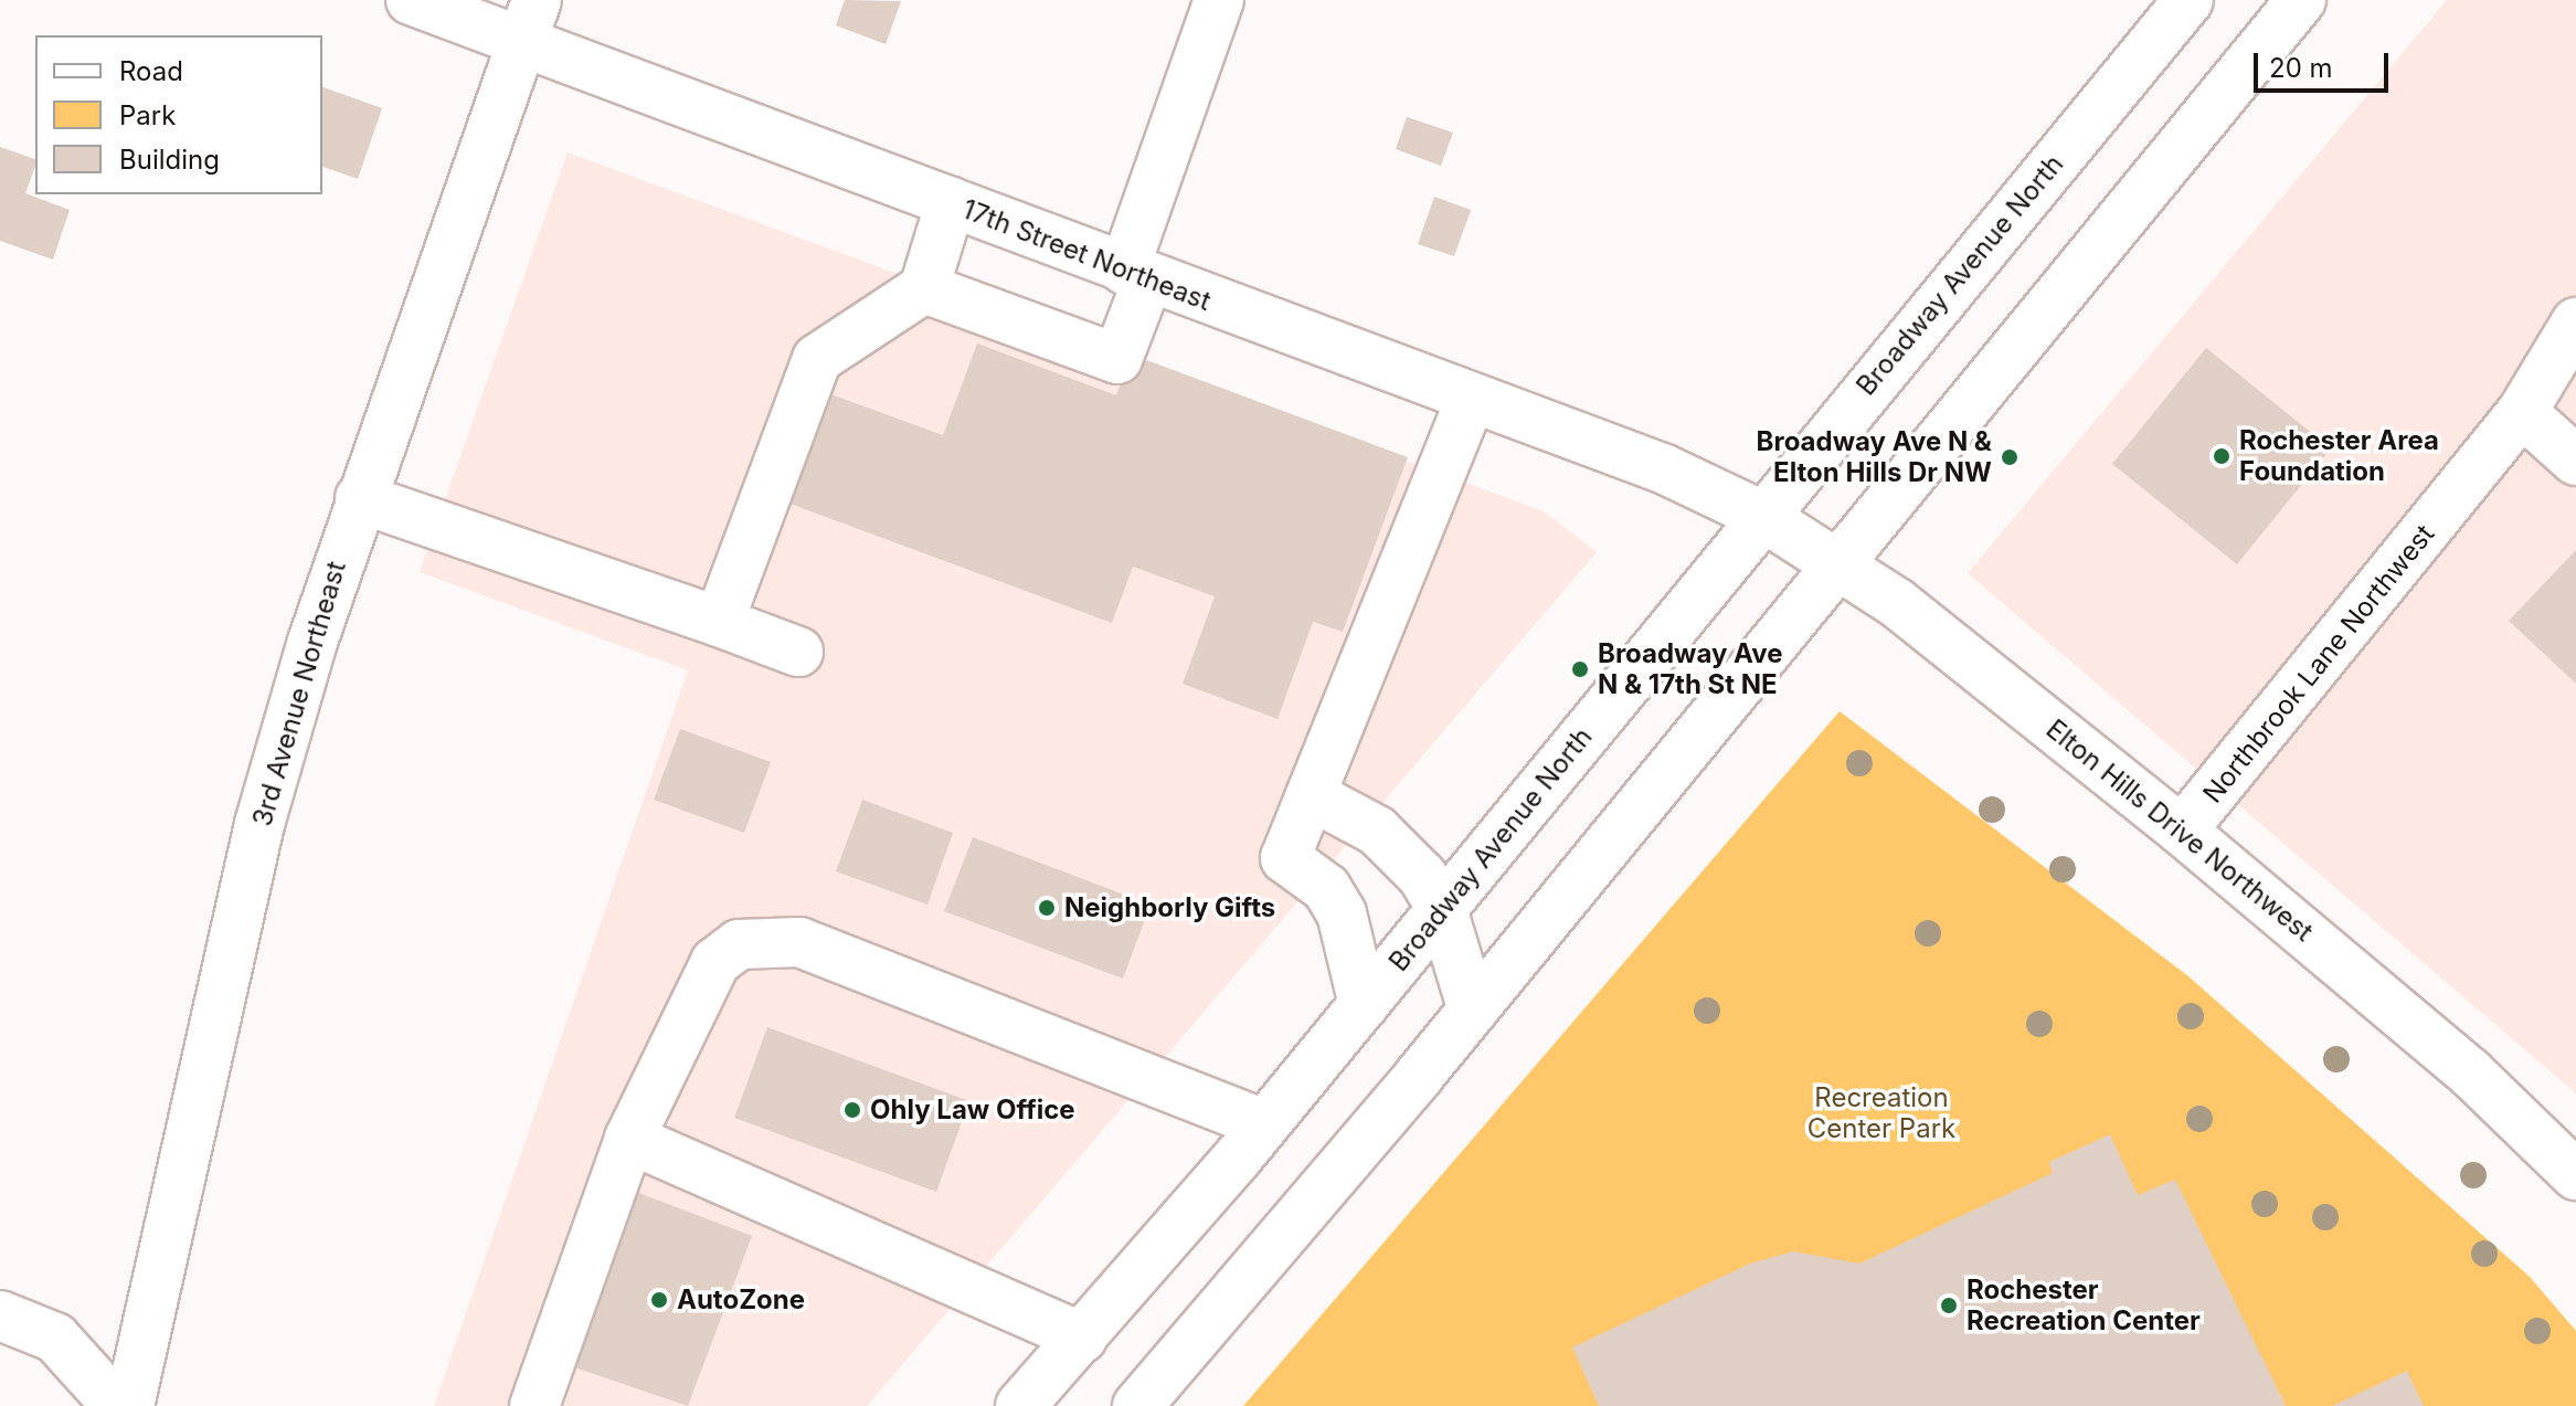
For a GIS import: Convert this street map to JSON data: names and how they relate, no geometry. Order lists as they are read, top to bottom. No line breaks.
{"streets":{"main road":["17th Street Northeast","Broadway Avenue North","Northbrook Lane Northwest","3rd Avenue Northeast","Elton Hills Drive Northwest"]},"crossings":[["17th Street Northeast","Broadway Avenue North"],["17th Street Northeast","3rd Avenue Northeast"],["17th Street Northeast","Elton Hills Drive Northwest"],["Broadway Avenue North","Elton Hills Drive Northwest"],["Northbrook Lane Northwest","Elton Hills Drive Northwest"]],"parks":["Recreation Center Park"],"places":["Rochester Area Foundation","Broadway Ave N & Elton Hills Dr NW","Broadway Ave N & 17th St NE","Neighborly Gifts","Ohly Law Office","AutoZone","Rochester Recreation Center"],"legend":["Road","Park","Building"],"scale_bar":"20 m"}
